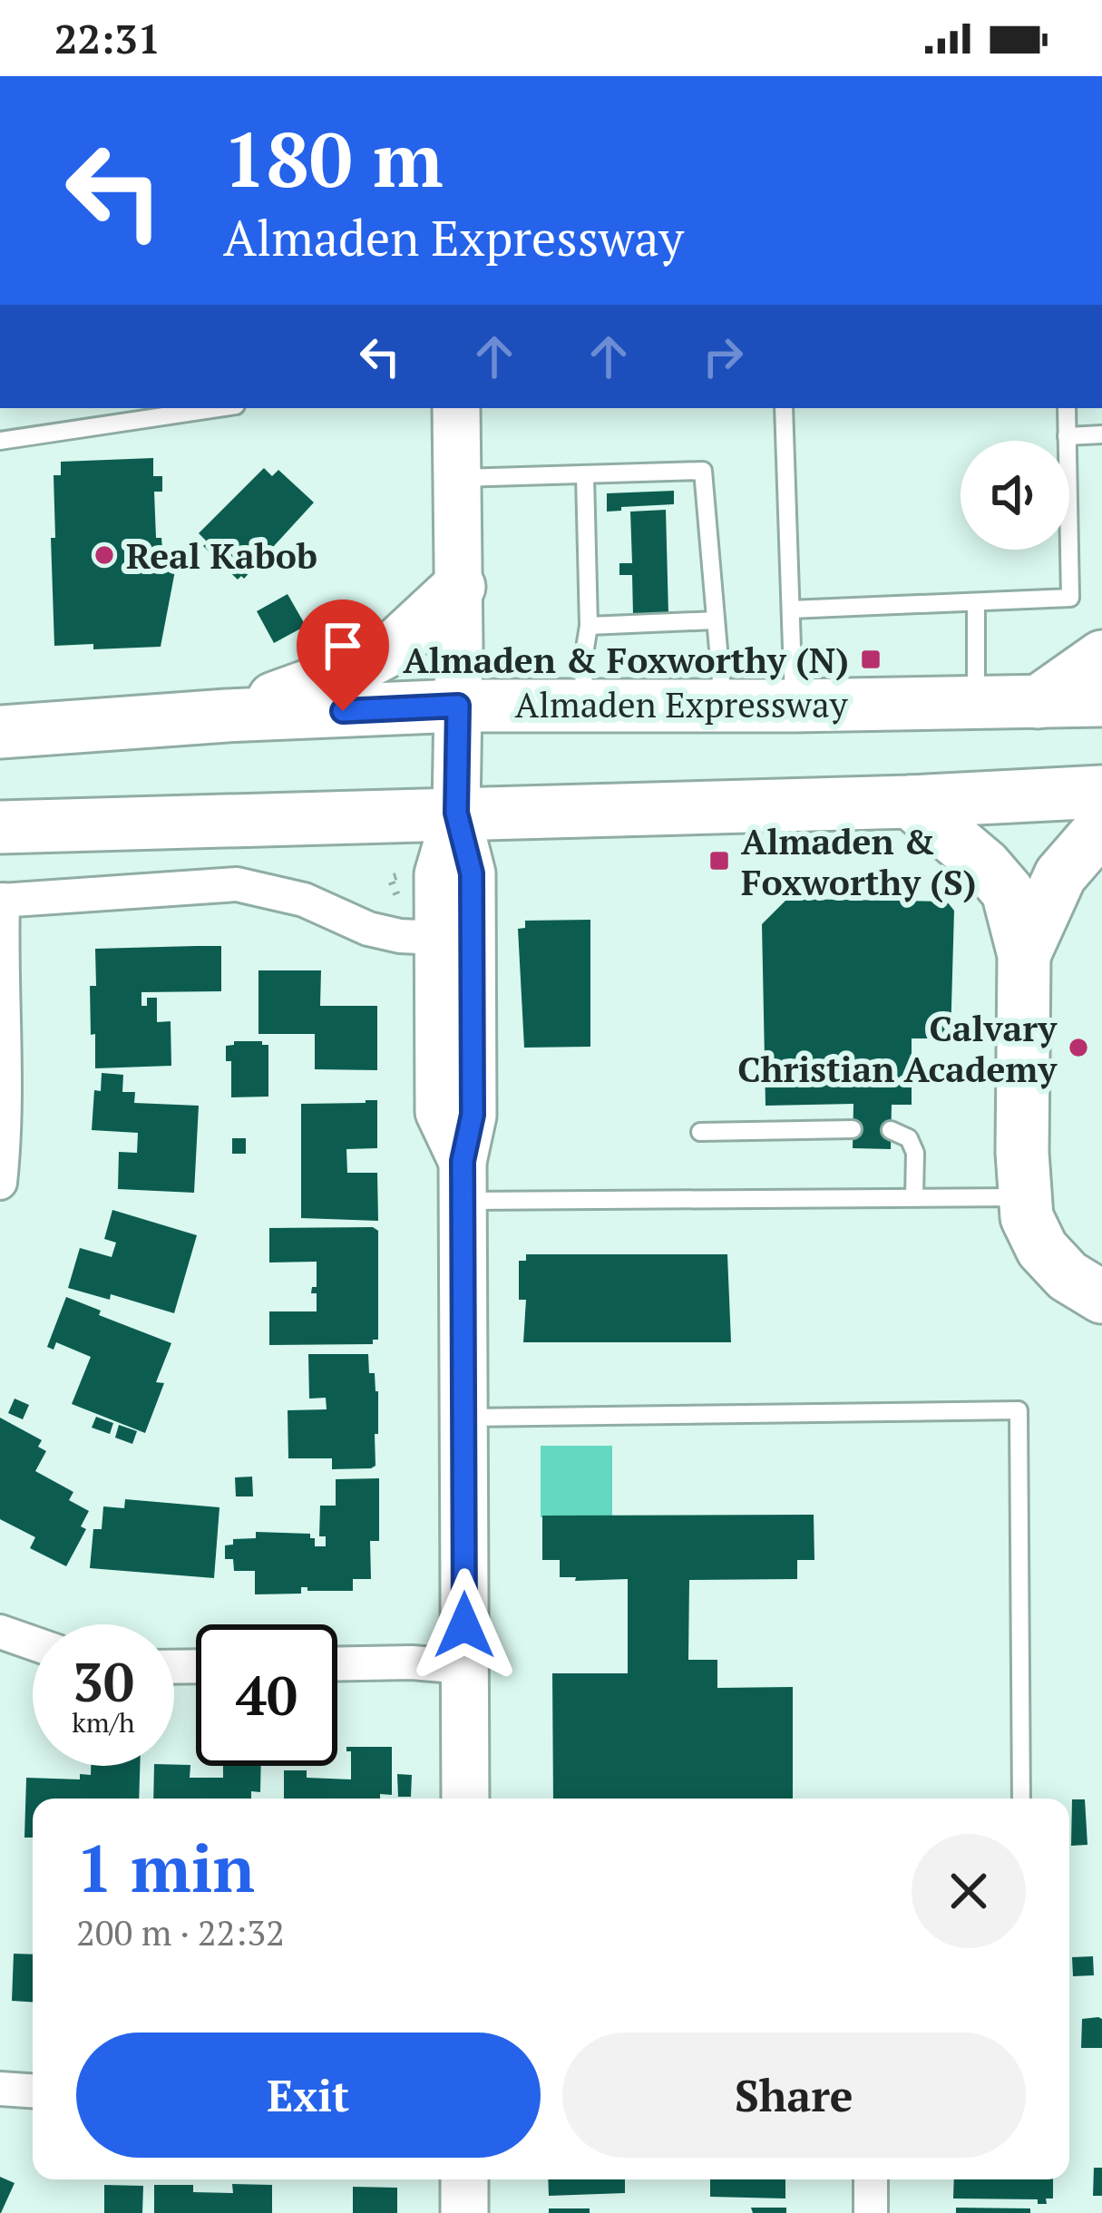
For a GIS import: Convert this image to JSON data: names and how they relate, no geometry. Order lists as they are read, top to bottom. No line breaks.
{"streets":{"main road":["Almaden Expressway"]},"places":{"other":["Real Kabob","Calvary Christian Academy"],"transit":["Almaden & Foxworthy (N)","Almaden & Foxworthy (S)"]},"page":{"status":"22:31","turn":["180 m","Almaden Expressway"],"speed":"30 km/h","limit":"40","heading":["1 min","200 m · 22:32"],"buttons":["Exit","Share"]}}
